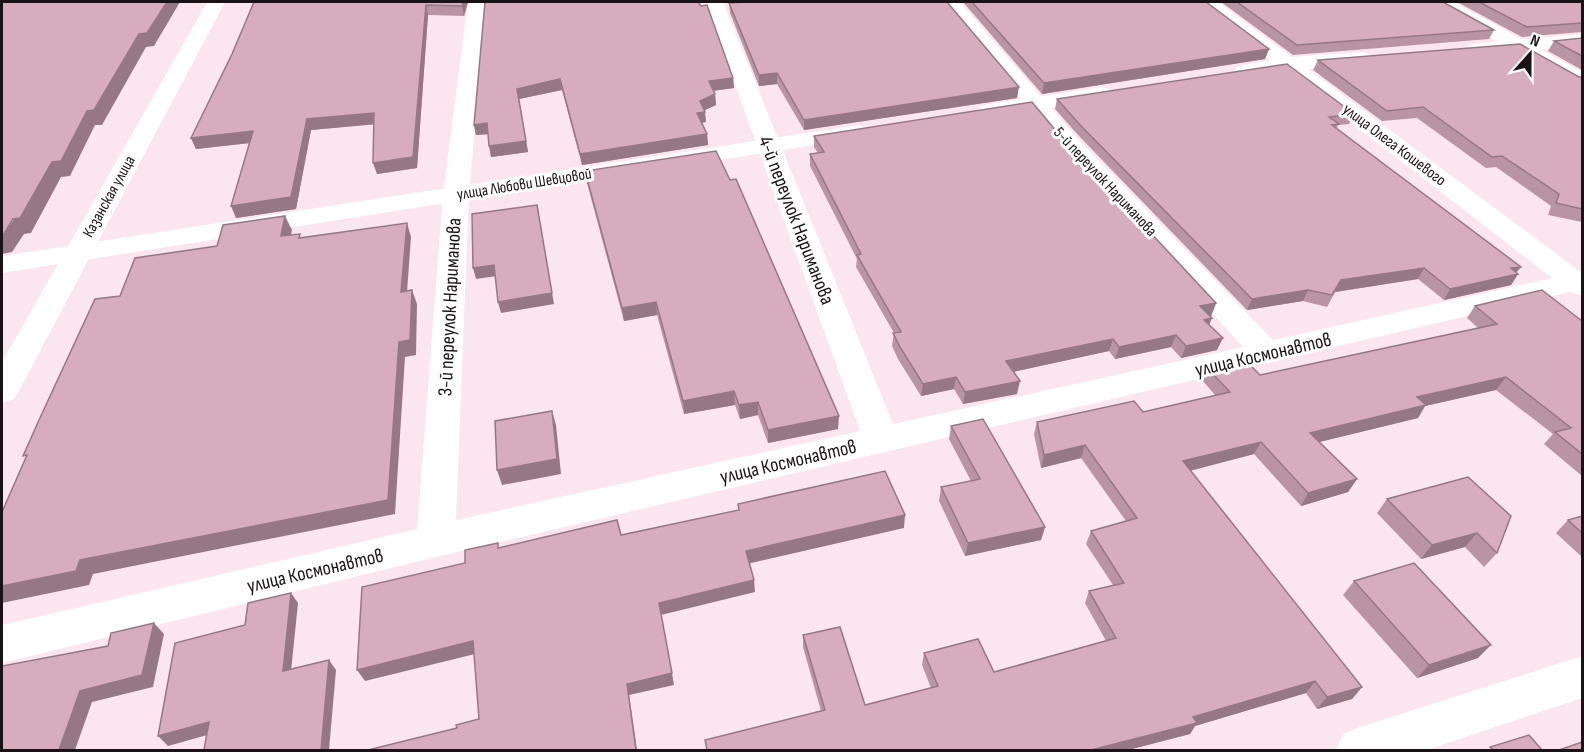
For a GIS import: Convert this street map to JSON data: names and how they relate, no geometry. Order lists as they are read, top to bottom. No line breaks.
{"streets":{"street":["улица Олега Кошевого","5-й переулок Нариманова","улица Любови Шевцовой","Казанская улица","4-й переулок Нариманова","3-й переулок Нариманова","улица Космонавтов"]},"crossings":[["улица Олега Кошевого","улица Космонавтов"],["5-й переулок Нариманова","улица Космонавтов"],["улица Любови Шевцовой","Казанская улица"],["улица Любови Шевцовой","4-й переулок Нариманова"],["улица Любови Шевцовой","3-й переулок Нариманова"],["4-й переулок Нариманова","улица Космонавтов"],["3-й переулок Нариманова","улица Космонавтов"]],"north":"top"}
